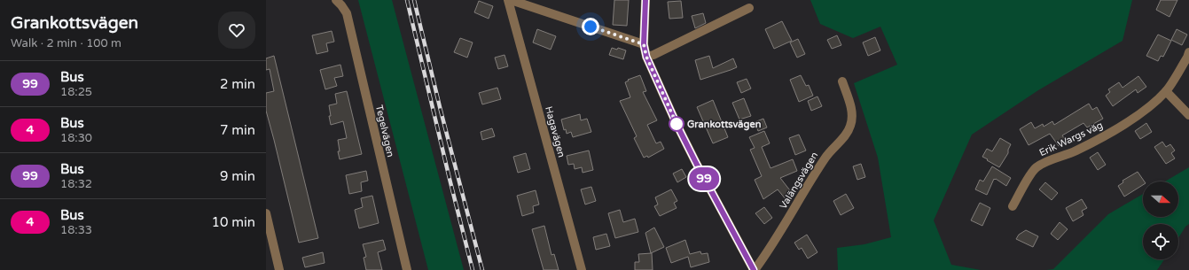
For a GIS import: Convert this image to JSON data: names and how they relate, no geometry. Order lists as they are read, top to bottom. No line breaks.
{"streets":{"street":["Tegelvägen","Hagavägen","Erik Wargs väg","Valängsvägen"]},"places":["Grankottsvägen"],"lines":["bus line 99"],"north":"right","page":{"heading":["Grankottsvägen","Walk · 2 min · 100 m"],"on_map":"99","list":[{"mark":"99","name":"Bus","note":"18:25","value":"2 min"},{"mark":"4","name":"Bus","note":"18:30","value":"7 min"},{"mark":"99","name":"Bus","note":"18:32","value":"9 min"},{"mark":"4","name":"Bus","note":"18:33","value":"10 min"}]}}
